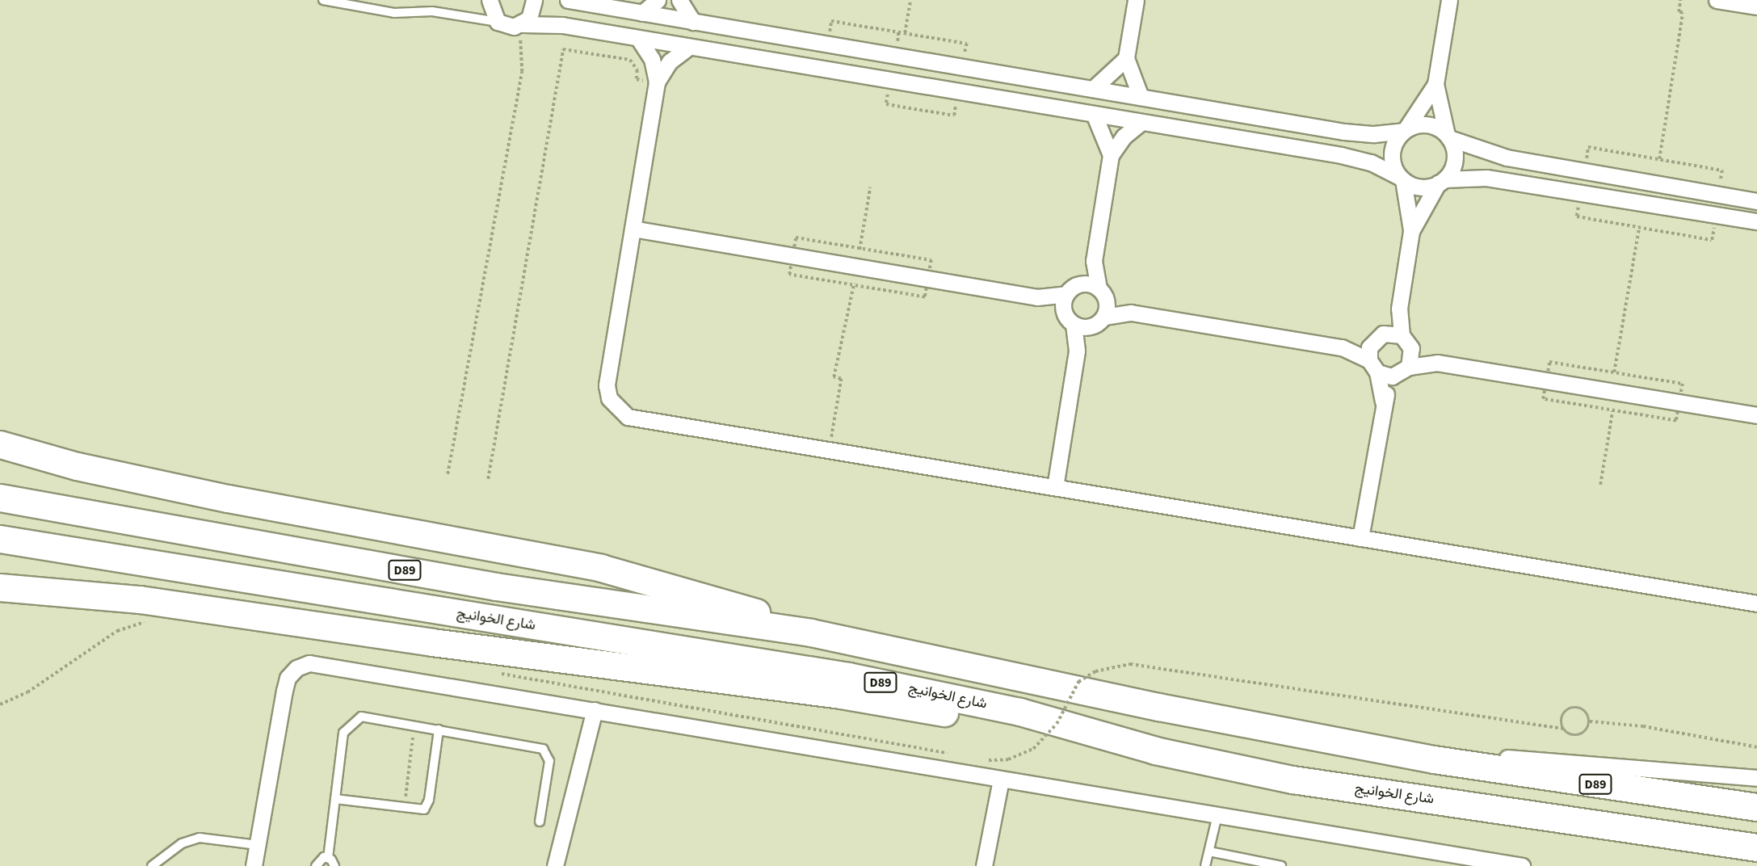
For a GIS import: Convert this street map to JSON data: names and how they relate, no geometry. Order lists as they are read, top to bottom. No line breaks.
{"streets":{"highway":["D89","شارع الخوانيج"]}}
